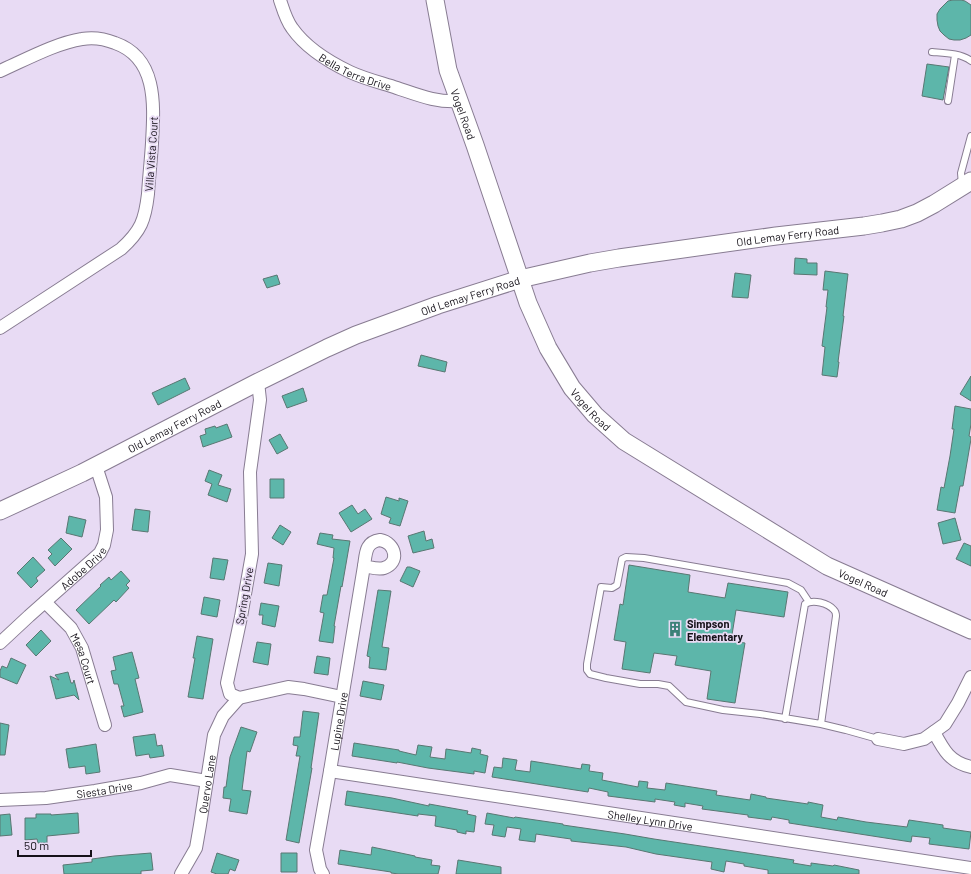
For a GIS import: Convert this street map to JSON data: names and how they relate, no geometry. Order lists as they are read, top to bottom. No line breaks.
{"streets":{"main road":["Vogel Road","Old Lemay Ferry Road"],"street":["Bella Terra Drive","Villa Vista Court","Adobe Drive","Spring Drive","Mesa Court","Lupine Drive","Quervo Lane","Siesta Drive","Shelley Lynn Drive"]},"crossings":[["Bella Terra Drive","Vogel Road"],["Vogel Road","Old Lemay Ferry Road"],["Old Lemay Ferry Road","Adobe Drive"],["Old Lemay Ferry Road","Spring Drive"],["Adobe Drive","Mesa Court"],["Spring Drive","Quervo Lane"],["Lupine Drive","Shelley Lynn Drive"],["Quervo Lane","Siesta Drive"]],"places":{"building":["Simpson Elementary"]},"scale_bar":"50 m"}
